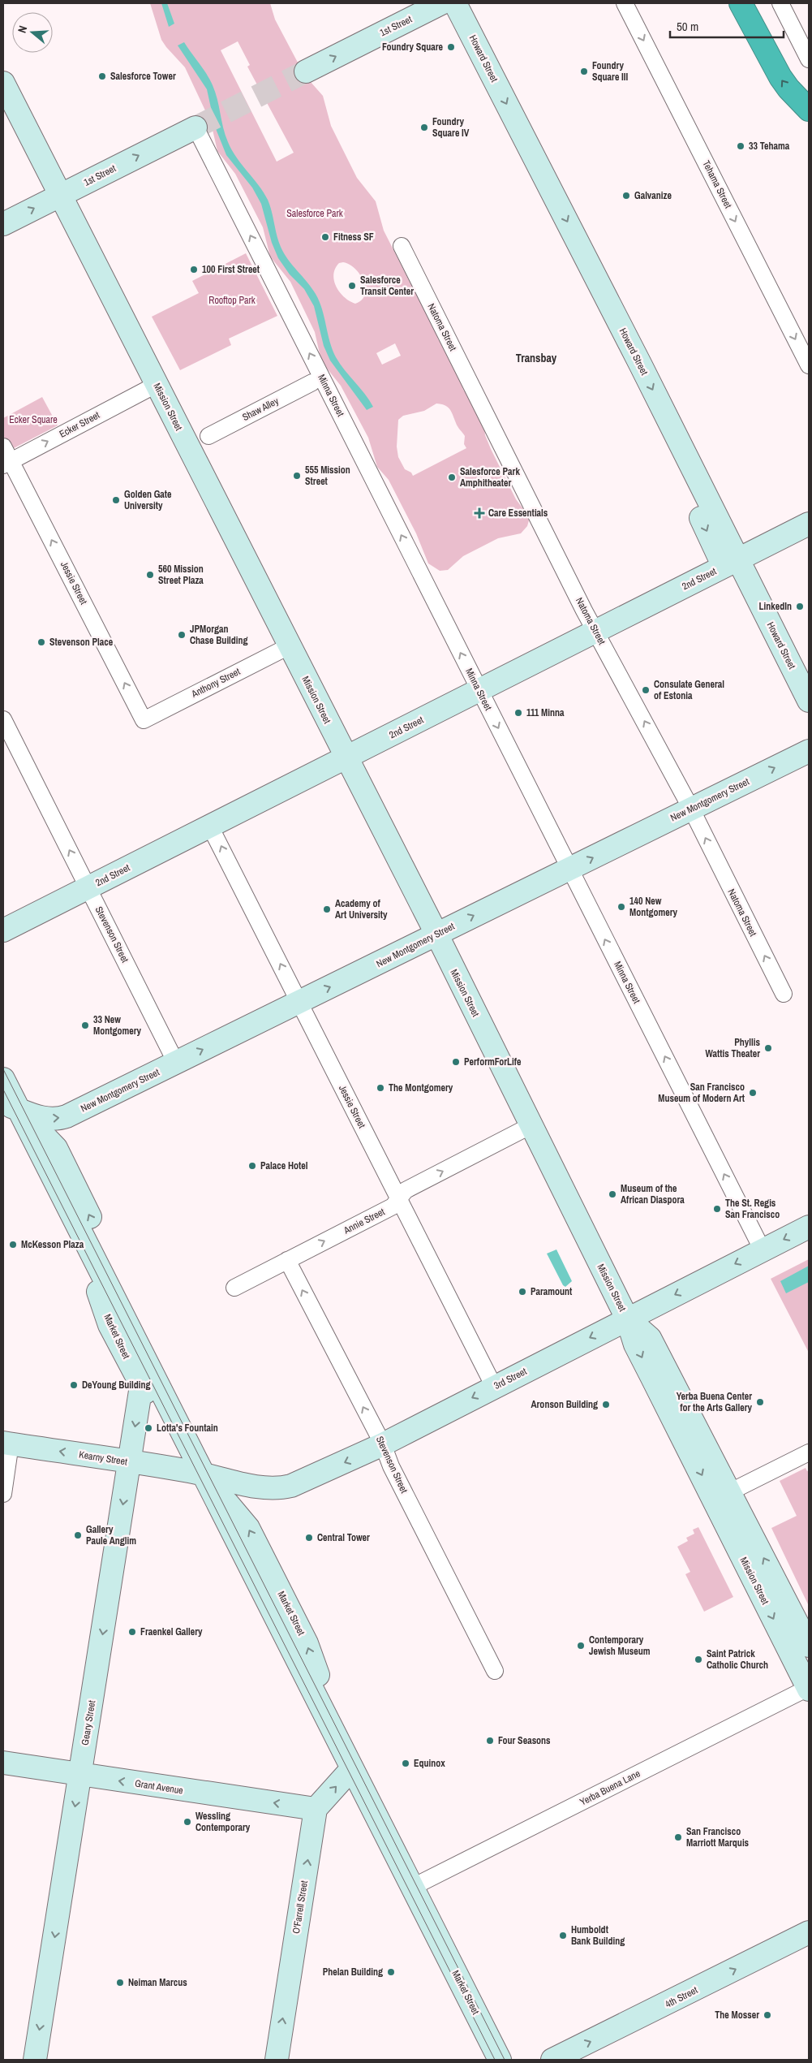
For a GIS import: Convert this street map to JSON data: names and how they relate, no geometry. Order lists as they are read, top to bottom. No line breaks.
{"streets":{"main road":["1st Street","Howard Street","Mission Street","2nd Street","New Montgomery Street","Market Street","3rd Street","Kearny Street","Geary Street","Grant Avenue","O'Farrell Street","4th Street"],"street":["Tehama Street","Natoma Street","Minna Street","Shaw Alley","Ecker Street","Jessie Street","Anthony Street","Stevenson Street","Annie Street","Yerba Buena Lane"]},"crossings":[["1st Street","Minna Street"],["1st Street","Mission Street"],["Howard Street","2nd Street"],["Natoma Street","2nd Street"],["Natoma Street","New Montgomery Street"],["Minna Street","2nd Street"],["Minna Street","New Montgomery Street"],["Minna Street","3rd Street"],["Mission Street","Ecker Street"],["Mission Street","2nd Street"],["Mission Street","Anthony Street"],["Mission Street","New Montgomery Street"],["Mission Street","Annie Street"],["Mission Street","3rd Street"],["Mission Street","Yerba Buena Lane"],["Ecker Street","Jessie Street"],["2nd Street","Jessie Street"],["2nd Street","Stevenson Street"],["Jessie Street","Anthony Street"],["Jessie Street","New Montgomery Street"],["Jessie Street","Annie Street"],["Jessie Street","3rd Street"],["New Montgomery Street","Stevenson Street"],["New Montgomery Street","Market Street"],["Stevenson Street","Annie Street"],["Stevenson Street","3rd Street"],["Market Street","3rd Street"],["Market Street","Kearny Street"],["Market Street","Geary Street"],["Market Street","Yerba Buena Lane"],["3rd Street","Kearny Street"],["Kearny Street","Geary Street"],["Geary Street","Grant Avenue"],["Grant Avenue","O'Farrell Street"]],"one_way":["1st Street","Howard Street","Tehama Street","Natoma Street","Ecker Street","Jessie Street","New Montgomery Street","Stevenson Street","Annie Street","3rd Street","Kearny Street","Geary Street","Grant Avenue","O'Farrell Street","4th Street"],"districts":["Transbay"],"parks":["Salesforce Park","Rooftop Park","Ecker Square"],"places":{"other":["Foundry Square","Foundry Square III","Salesforce Tower","Foundry Square IV","33 Tehama","Galvanize","Fitness SF","100 First Street","Salesforce Transit Center","555 Mission Street","Salesforce Park Amphitheater","Golden Gate University","560 Mission Street Plaza","LinkedIn","JPMorgan Chase Building","Stevenson Place","Consulate General of Estonia","111 Minna","140 New Montgomery","Academy of Art University","33 New Montgomery","Phyllis Wattis Theater","PerformForLife","The Montgomery","San Francisco Museum of Modern Art","Palace Hotel","Museum of the African Diaspora","The St. Regis San Francisco","McKesson Plaza","Paramount","DeYoung Building","Yerba Buena Center for the Arts Gallery","Aronson Building","Lotta's Fountain","Gallery Paule Anglim","Central Tower","Fraenkel Gallery","Contemporary Jewish Museum","Saint Patrick Catholic Church","Four Seasons","Equinox","Wessling Contemporary","San Francisco Marriott Marquis","Humboldt Bank Building","Phelan Building","Neiman Marcus","The Mosser"],"health":["Care Essentials"]},"scale_bar":"50 m","north":"left"}
